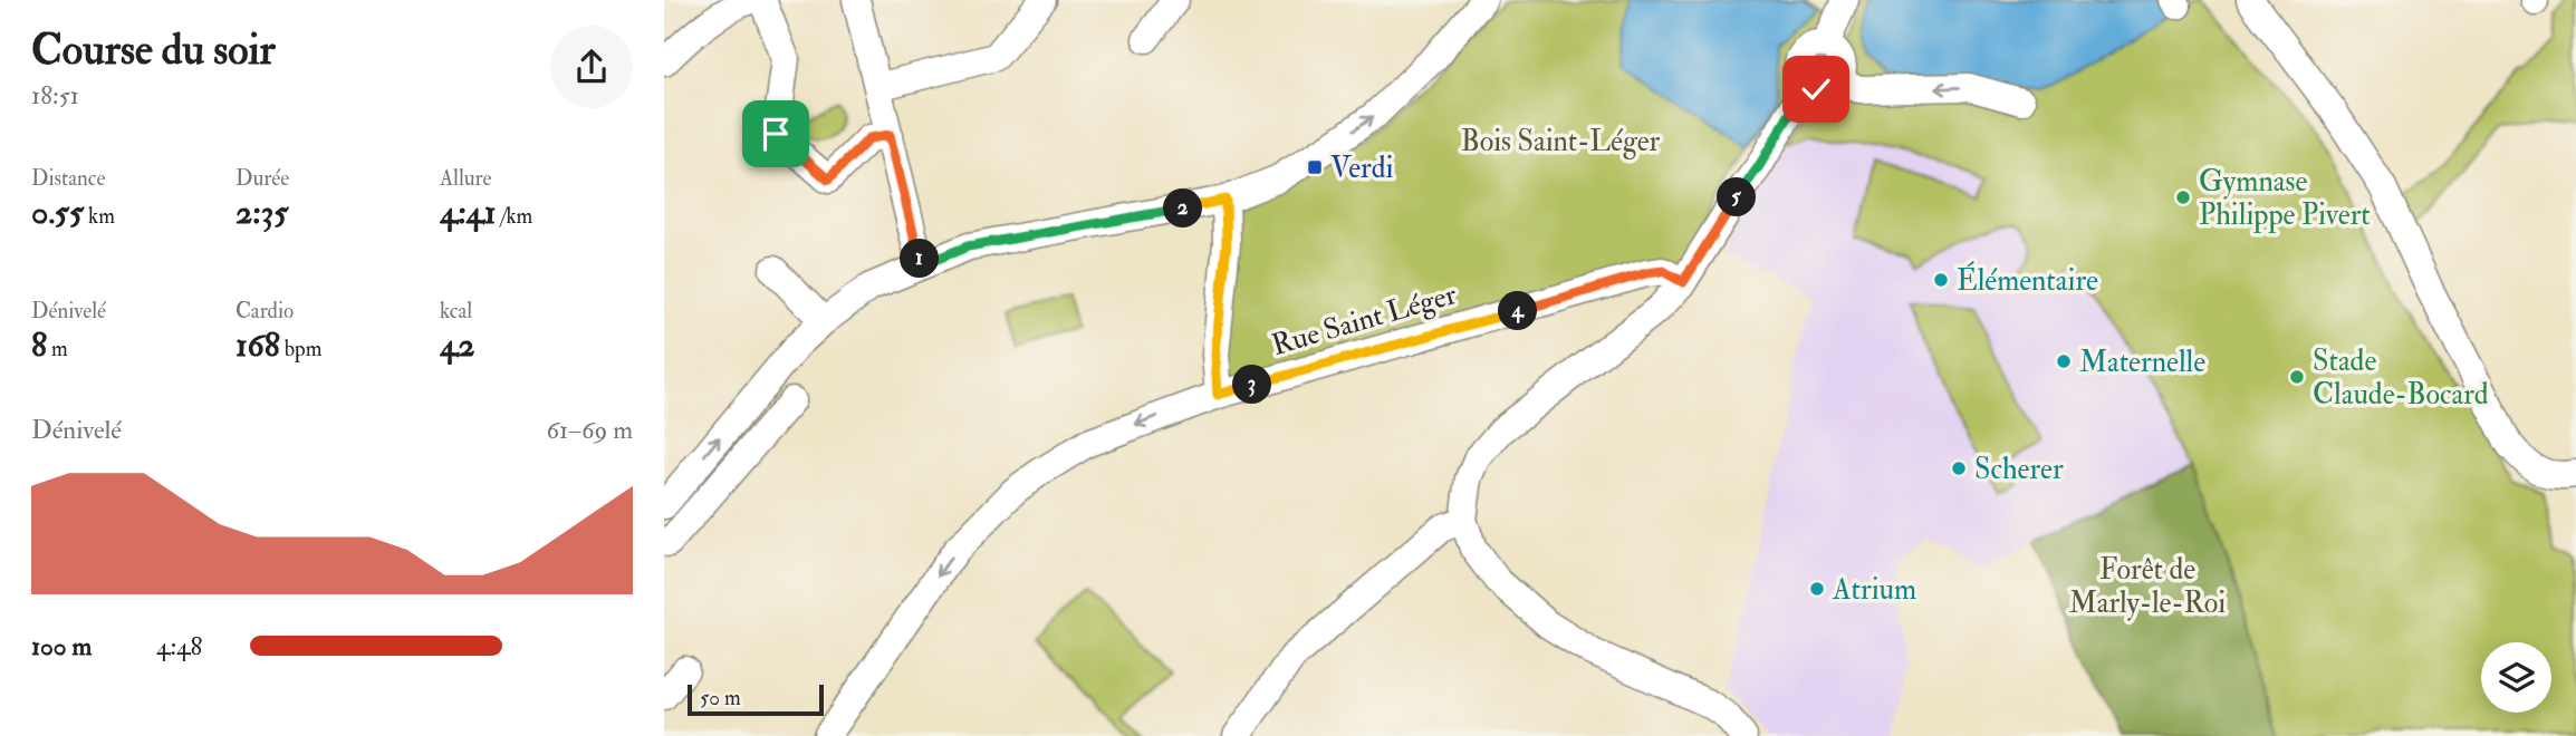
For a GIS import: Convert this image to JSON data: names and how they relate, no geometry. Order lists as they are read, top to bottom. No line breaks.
{"streets":{"street":["Rue Saint Léger"]},"parks":["Bois Saint-Léger","Forêt de Marly-le-Roi"],"places":{"transit":["Verdi"],"other":["Gymnase Philippe Pivert","Élémentaire","Maternelle","Stade Claude-Bocard","Scherer","Atrium"]},"scale_bar":"50 m","page":{"heading":["Course du soir","18:51"],"stats":[["Distance","0.55 km"],["Durée","2:35"],["Allure","4:41 /km"],["Dénivelé","8 m"],["Cardio","168 bpm"],["kcal","42"]],"pins":["5","2","1","4","3"],"chart":["Dénivelé","61–69 m"],"list":[{"name":"100 m","note":"4:48"}],"scale":"50 m"}}
